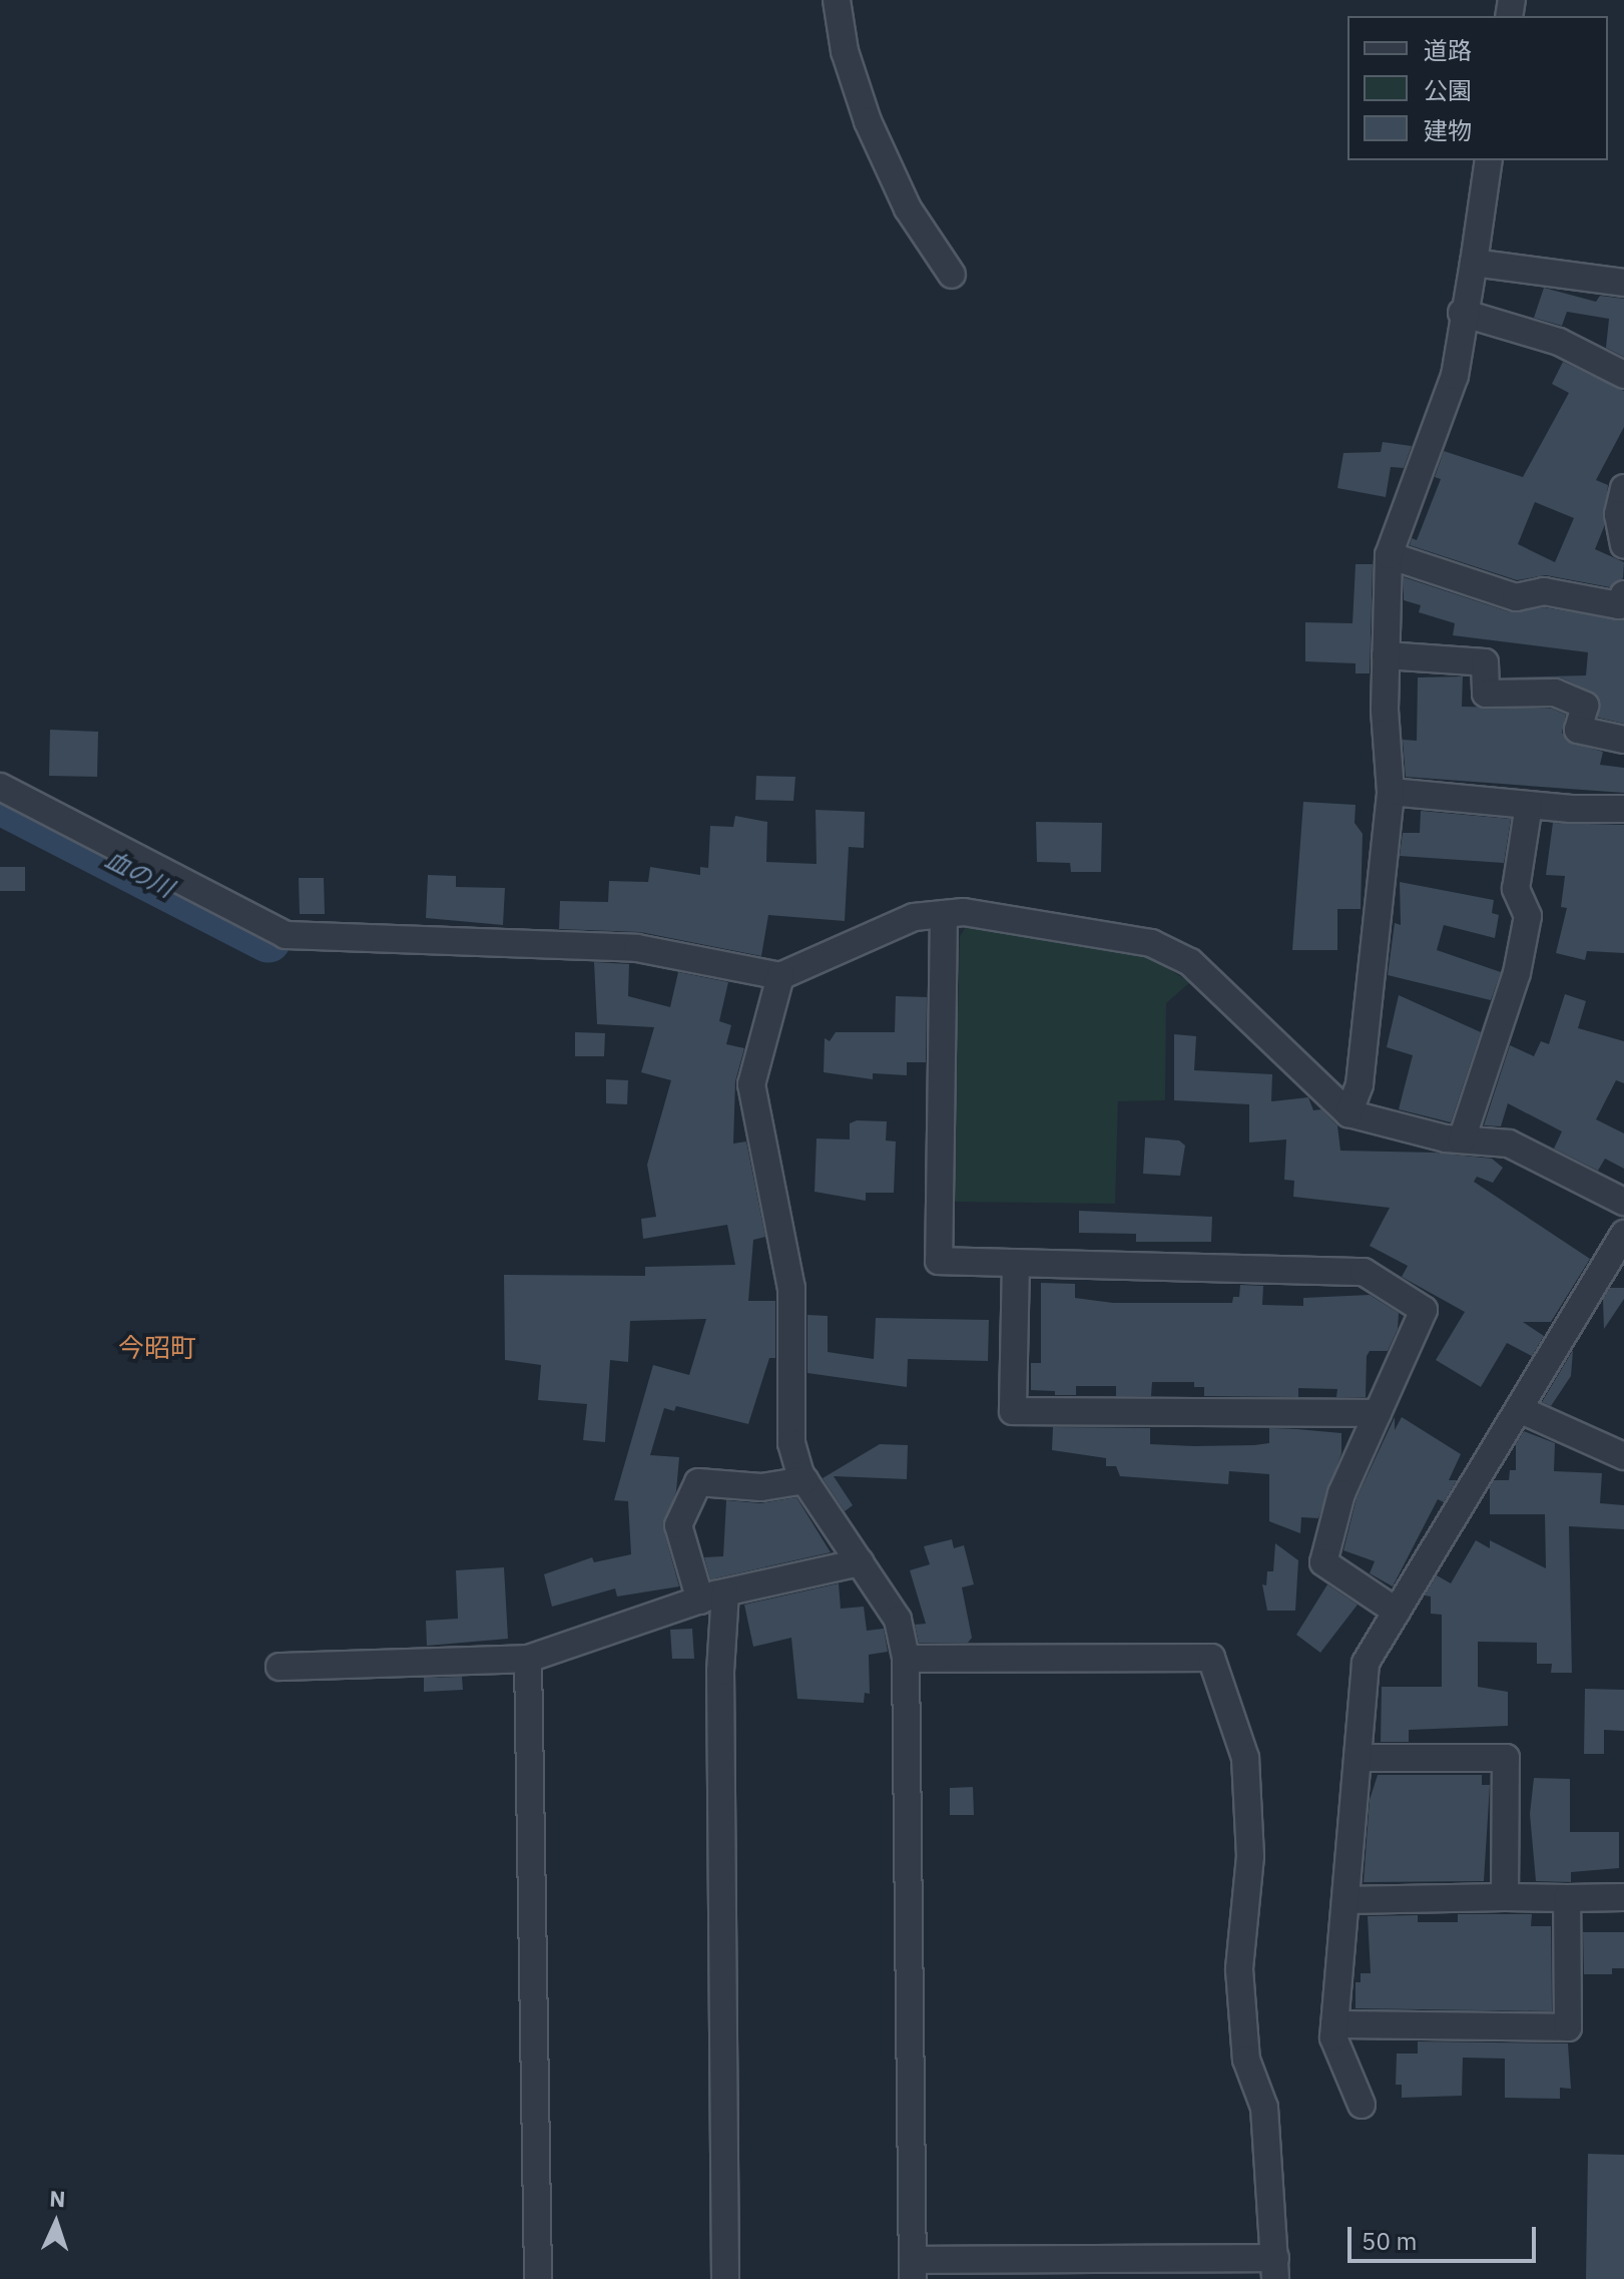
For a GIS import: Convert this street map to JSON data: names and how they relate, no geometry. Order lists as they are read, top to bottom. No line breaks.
{"districts":["今昭町"],"water":["血の川"],"legend":["道路","公園","建物"],"scale_bar":"50 m","north":"top"}
